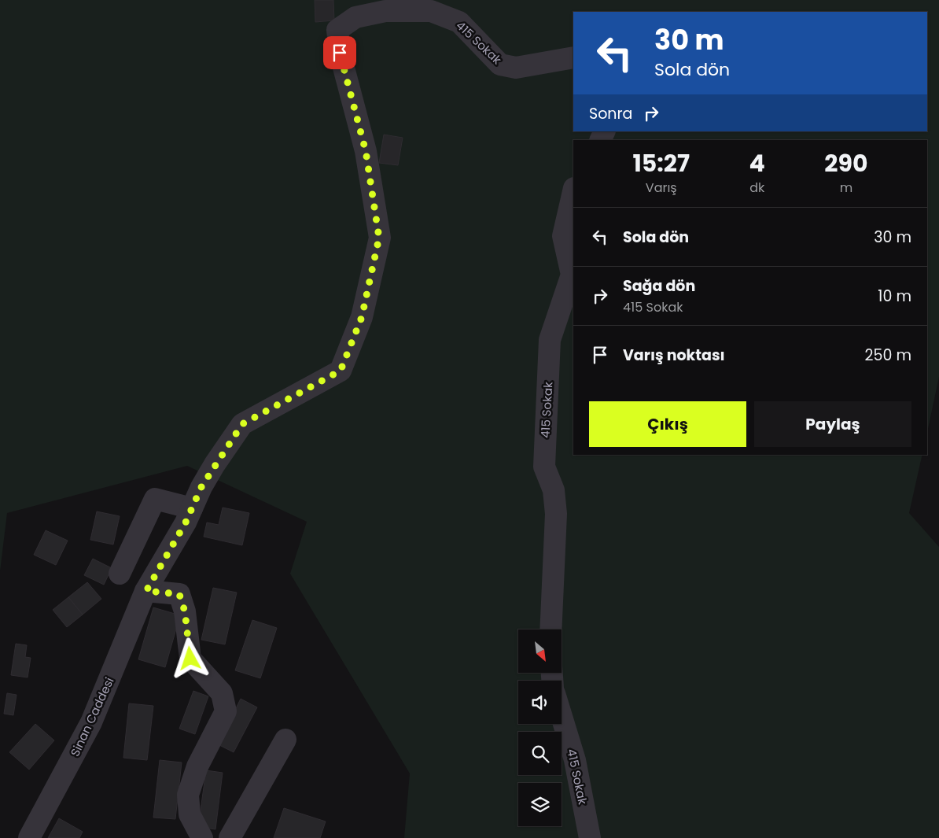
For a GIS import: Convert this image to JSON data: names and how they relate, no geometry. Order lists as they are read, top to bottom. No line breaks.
{"streets":{"street":["415 Sokak","Sinan Caddesi"]},"crossings":[["415 Sokak","Sinan Caddesi"]],"north":"bottom right","page":{"turn":["30 m","Sola dön"],"then":"Sonra","eta":["15:27","Varış","4","dk","290","m"],"list":[{"name":"Sola dön","value":"30 m"},{"name":"Sağa dön","note":"415 Sokak","value":"10 m"},{"name":"Varış noktası","value":"250 m"}],"buttons":["Çıkış","Paylaş"]}}
